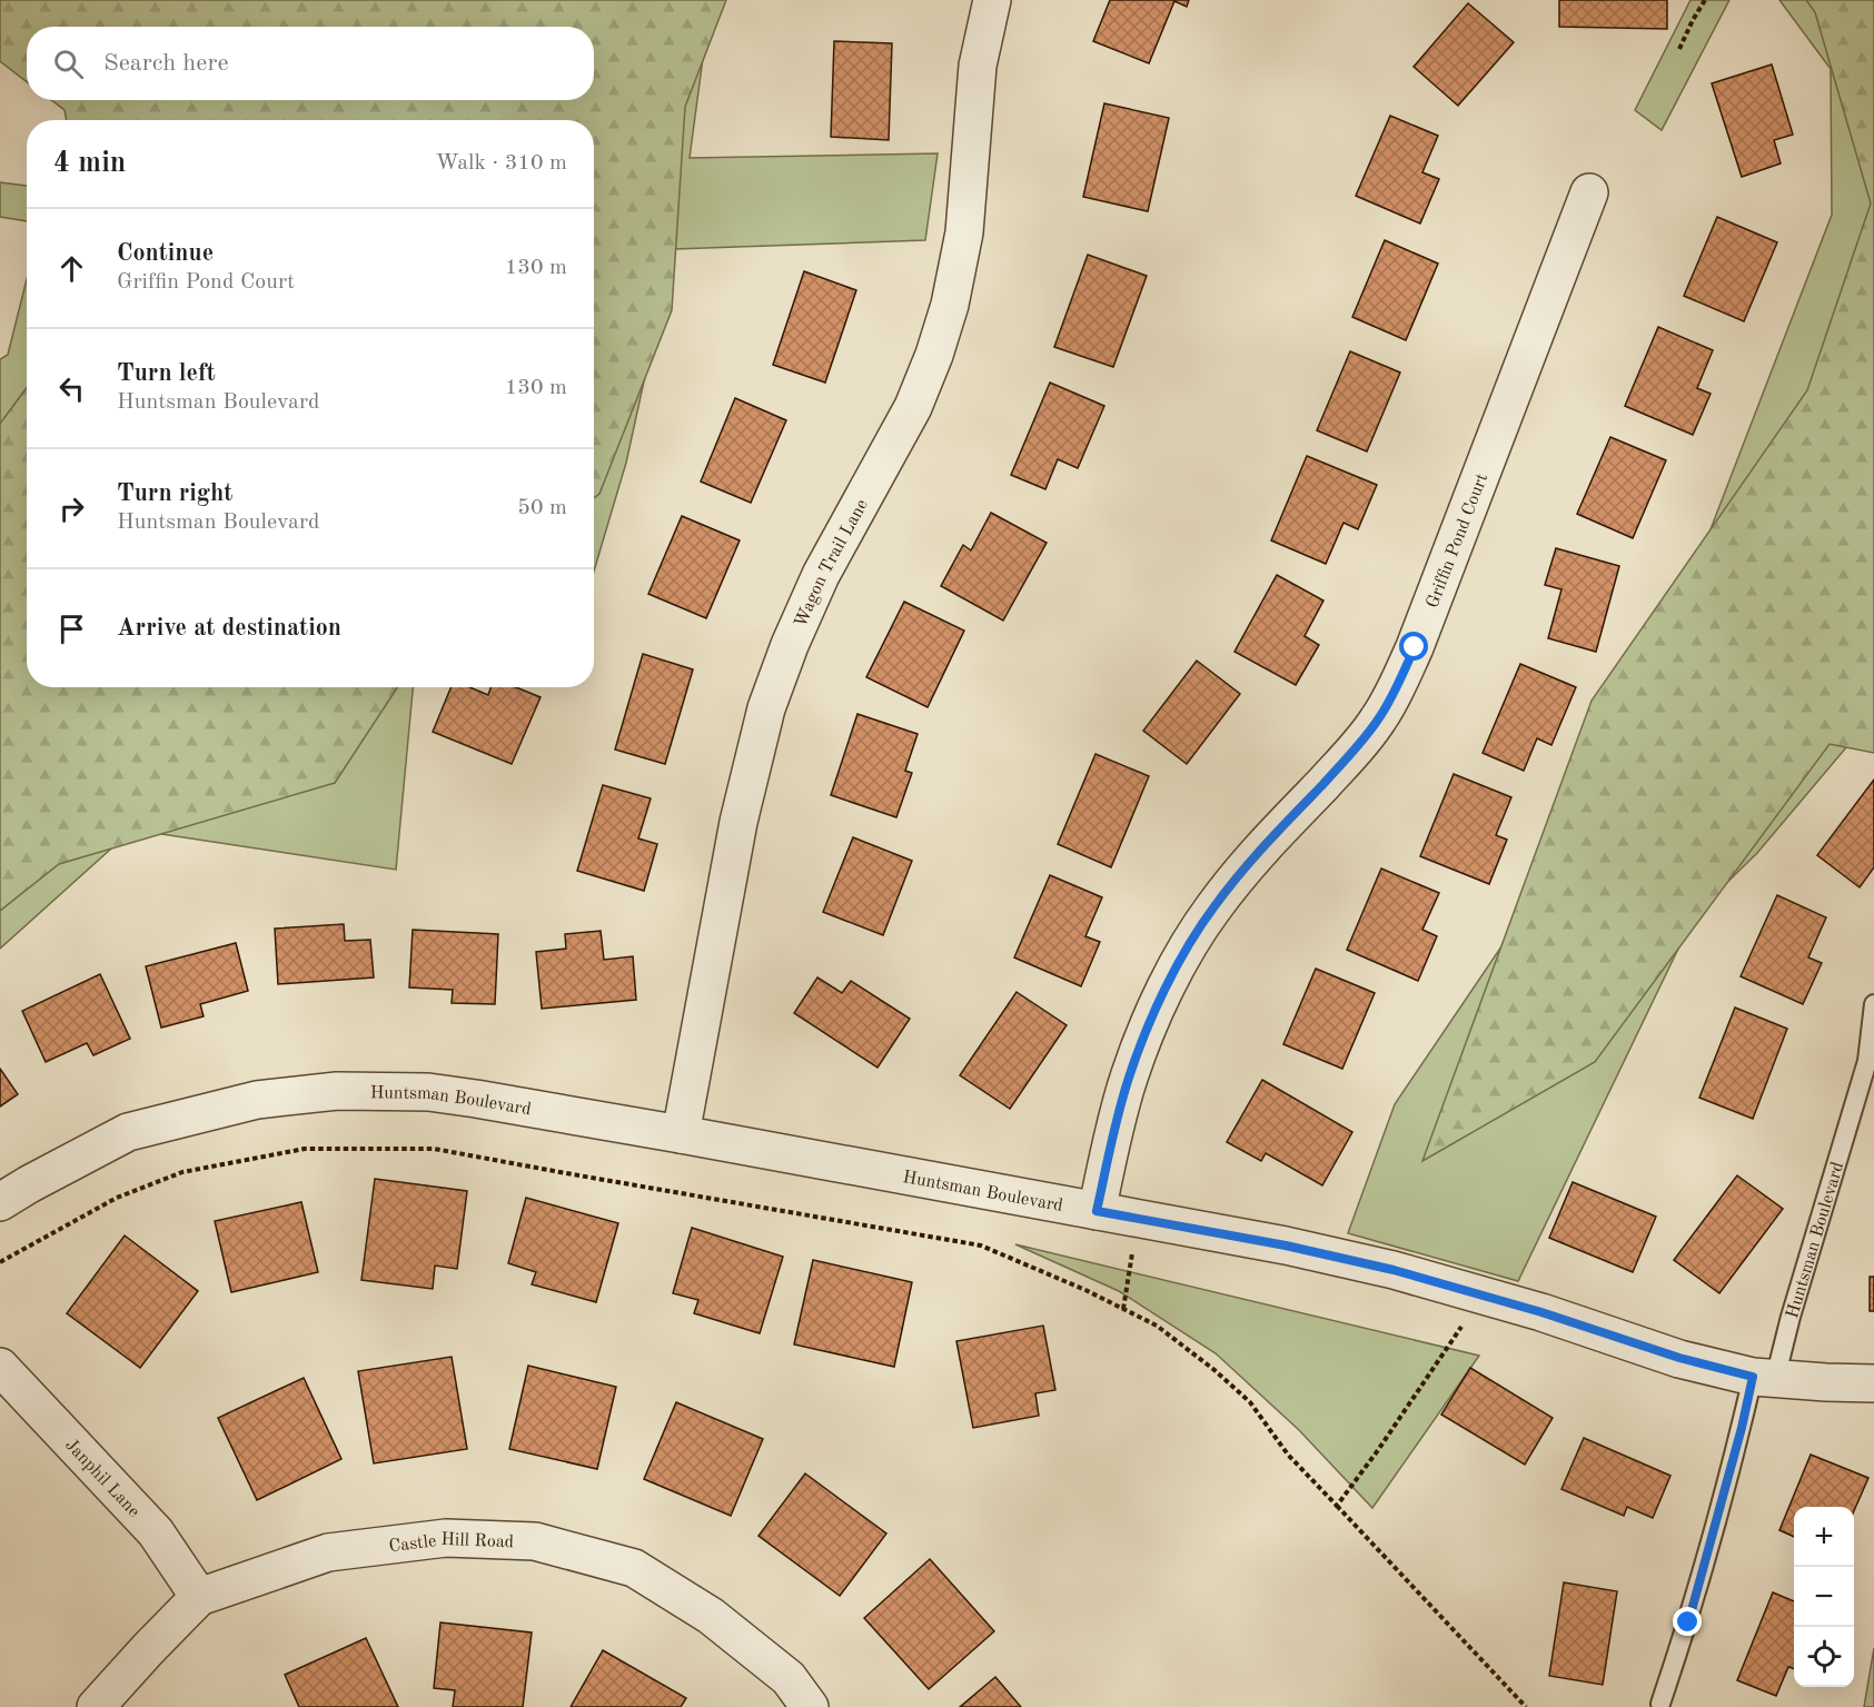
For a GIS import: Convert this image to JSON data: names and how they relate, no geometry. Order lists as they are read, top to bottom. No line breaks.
{"streets":{"street":["Griffin Pond Court","Wagon Trail Lane","Huntsman Boulevard","Janphil Lane","Castle Hill Road"]},"crossings":[["Griffin Pond Court","Huntsman Boulevard"],["Wagon Trail Lane","Huntsman Boulevard"],["Janphil Lane","Castle Hill Road"]],"page":{"search":"Search here","heading":["4 min","Walk · 310 m"],"list":[["Continue","Griffin Pond Court","130 m"],["Turn left","Huntsman Boulevard","130 m"],["Turn right","Huntsman Boulevard","50 m"],"Arrive at destination"],"map_buttons":["+","−"]}}
